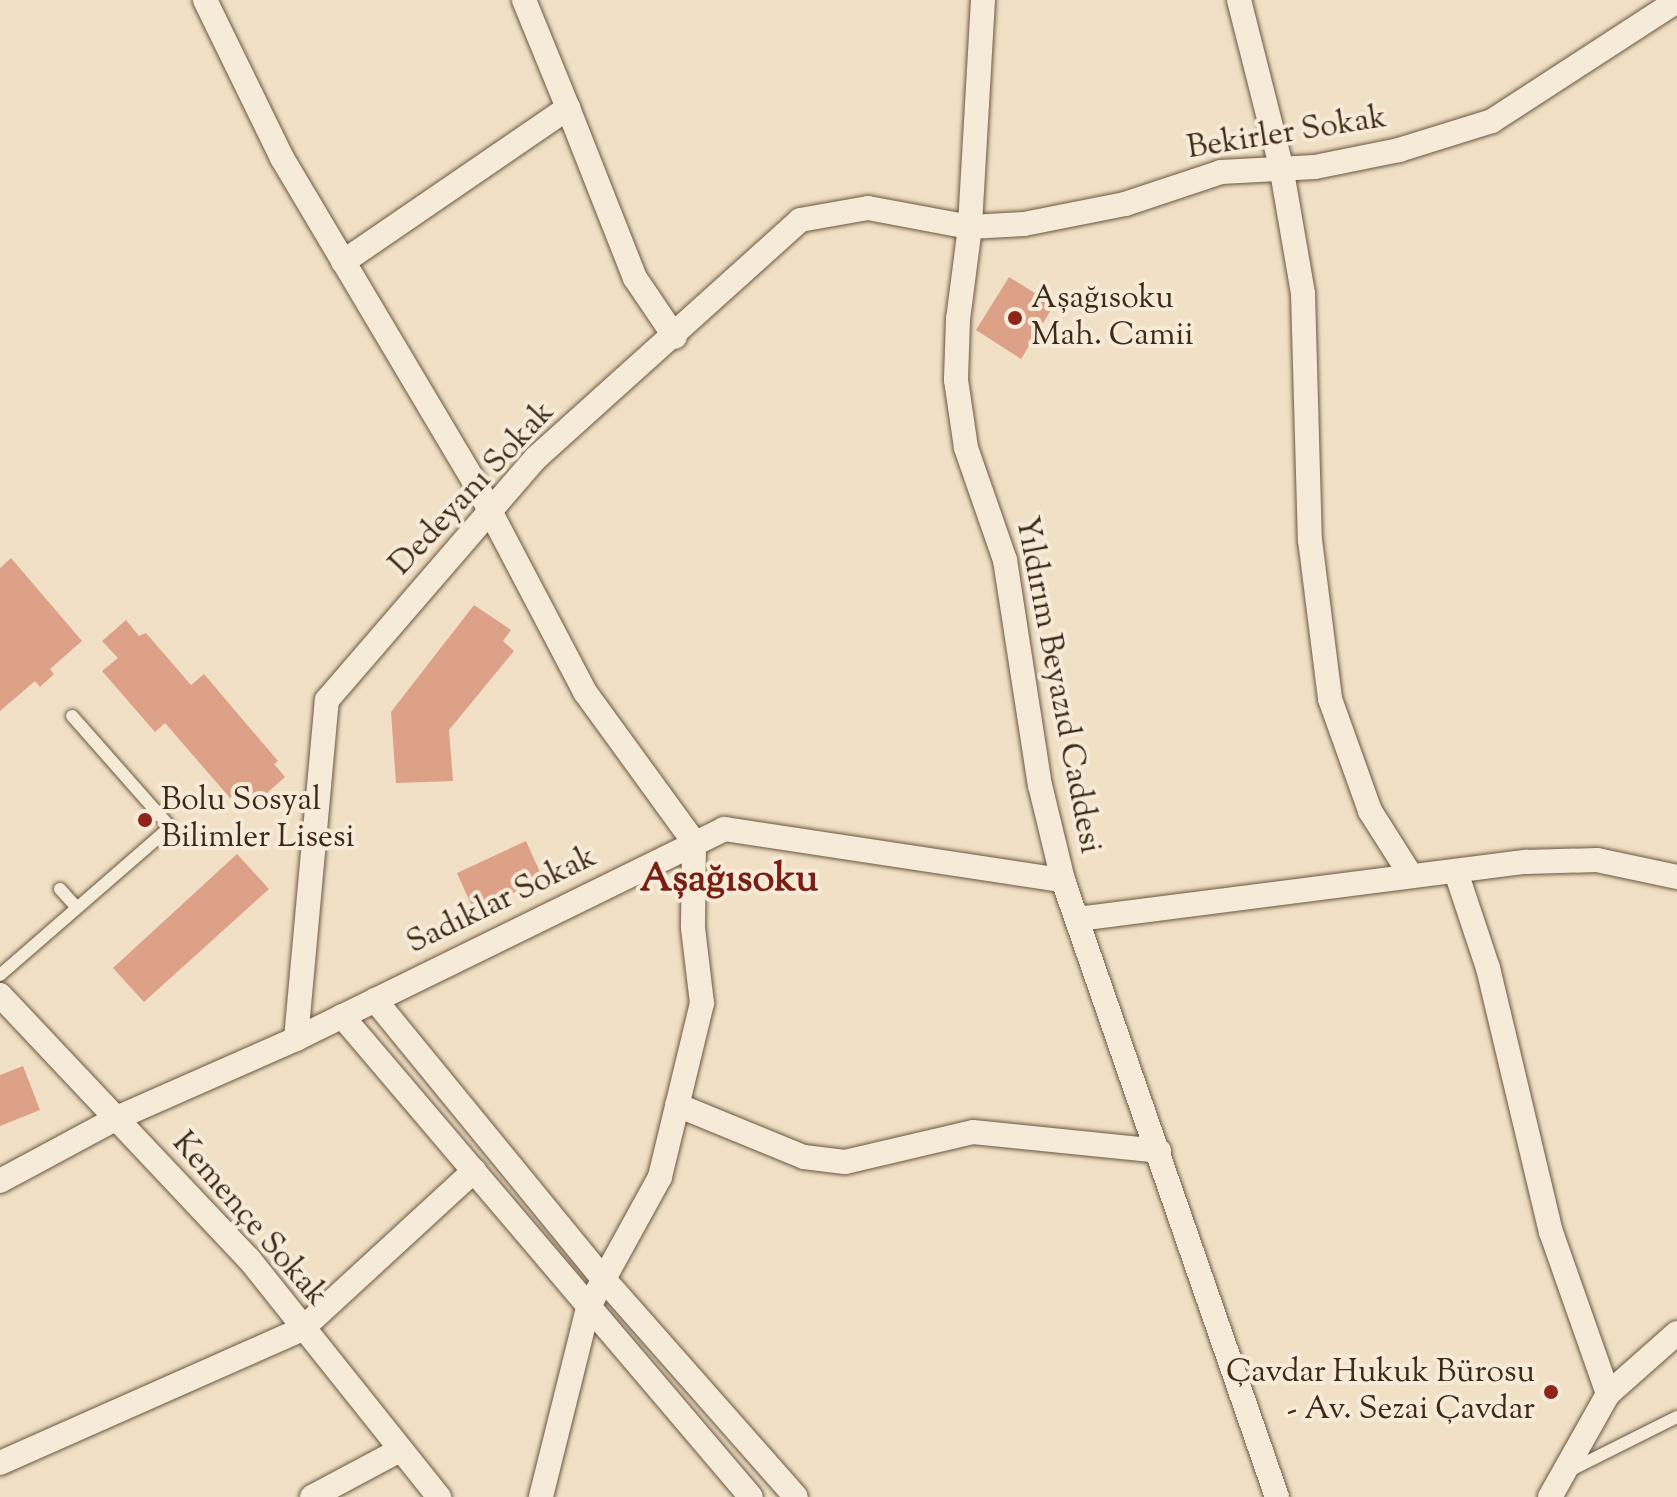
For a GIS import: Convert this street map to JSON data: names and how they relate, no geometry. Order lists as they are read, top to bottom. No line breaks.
{"streets":{"street":["Bekirler Sokak","Dedeyanı Sokak","Yıldırım Beyazıd Caddesi","Sadıklar Sokak","Kemençe Sokak"]},"crossings":[["Bekirler Sokak","Dedeyanı Sokak"],["Bekirler Sokak","Yıldırım Beyazıd Caddesi"],["Dedeyanı Sokak","Yıldırım Beyazıd Caddesi"],["Dedeyanı Sokak","Sadıklar Sokak"],["Yıldırım Beyazıd Caddesi","Sadıklar Sokak"],["Sadıklar Sokak","Kemençe Sokak"]],"districts":["Aşağısoku"],"places":["Aşağısoku Mah. Camii","Bolu Sosyal Bilimler Lisesi","Çavdar Hukuk Bürosu - Av. Sezai Çavdar"]}
